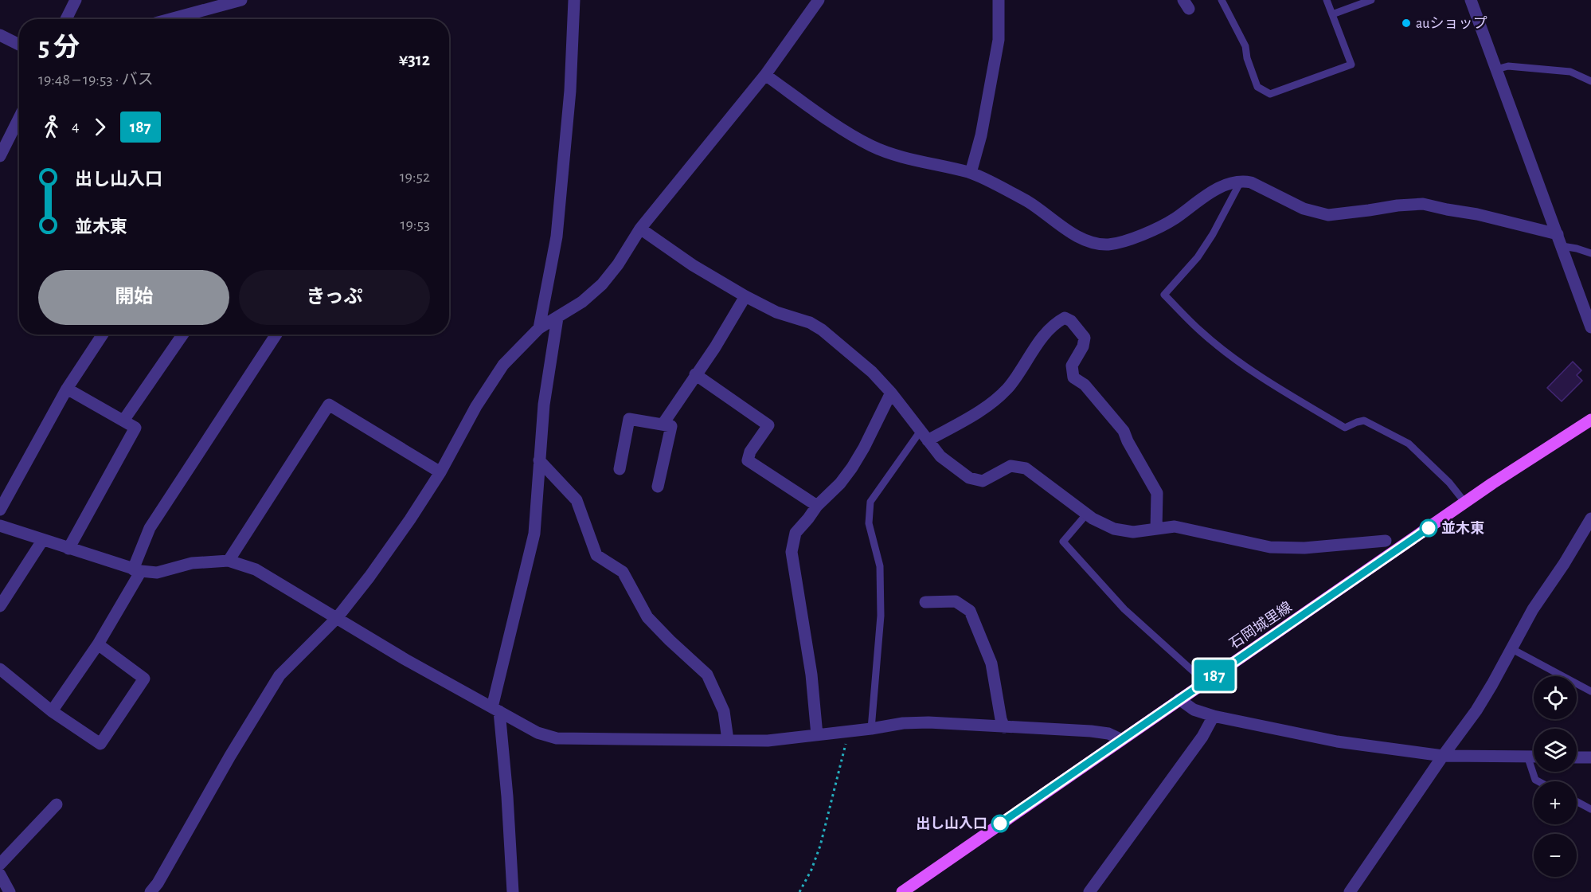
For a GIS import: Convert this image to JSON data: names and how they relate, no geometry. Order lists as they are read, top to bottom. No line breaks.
{"streets":{"main road":["石岡城里線"]},"places":["auショップ","並木東","出し山入口"],"lines":["bus line 187"],"page":{"on_map":"187","heading":["5 分","19:48 – 19:53 · バス","¥312"],"legs":["4","187"],"list":[{"name":"出し山入口","value":"19:52"},{"name":"並木東","value":"19:53"}],"buttons":["開始","きっぷ"],"map_buttons":["+","−"]}}
